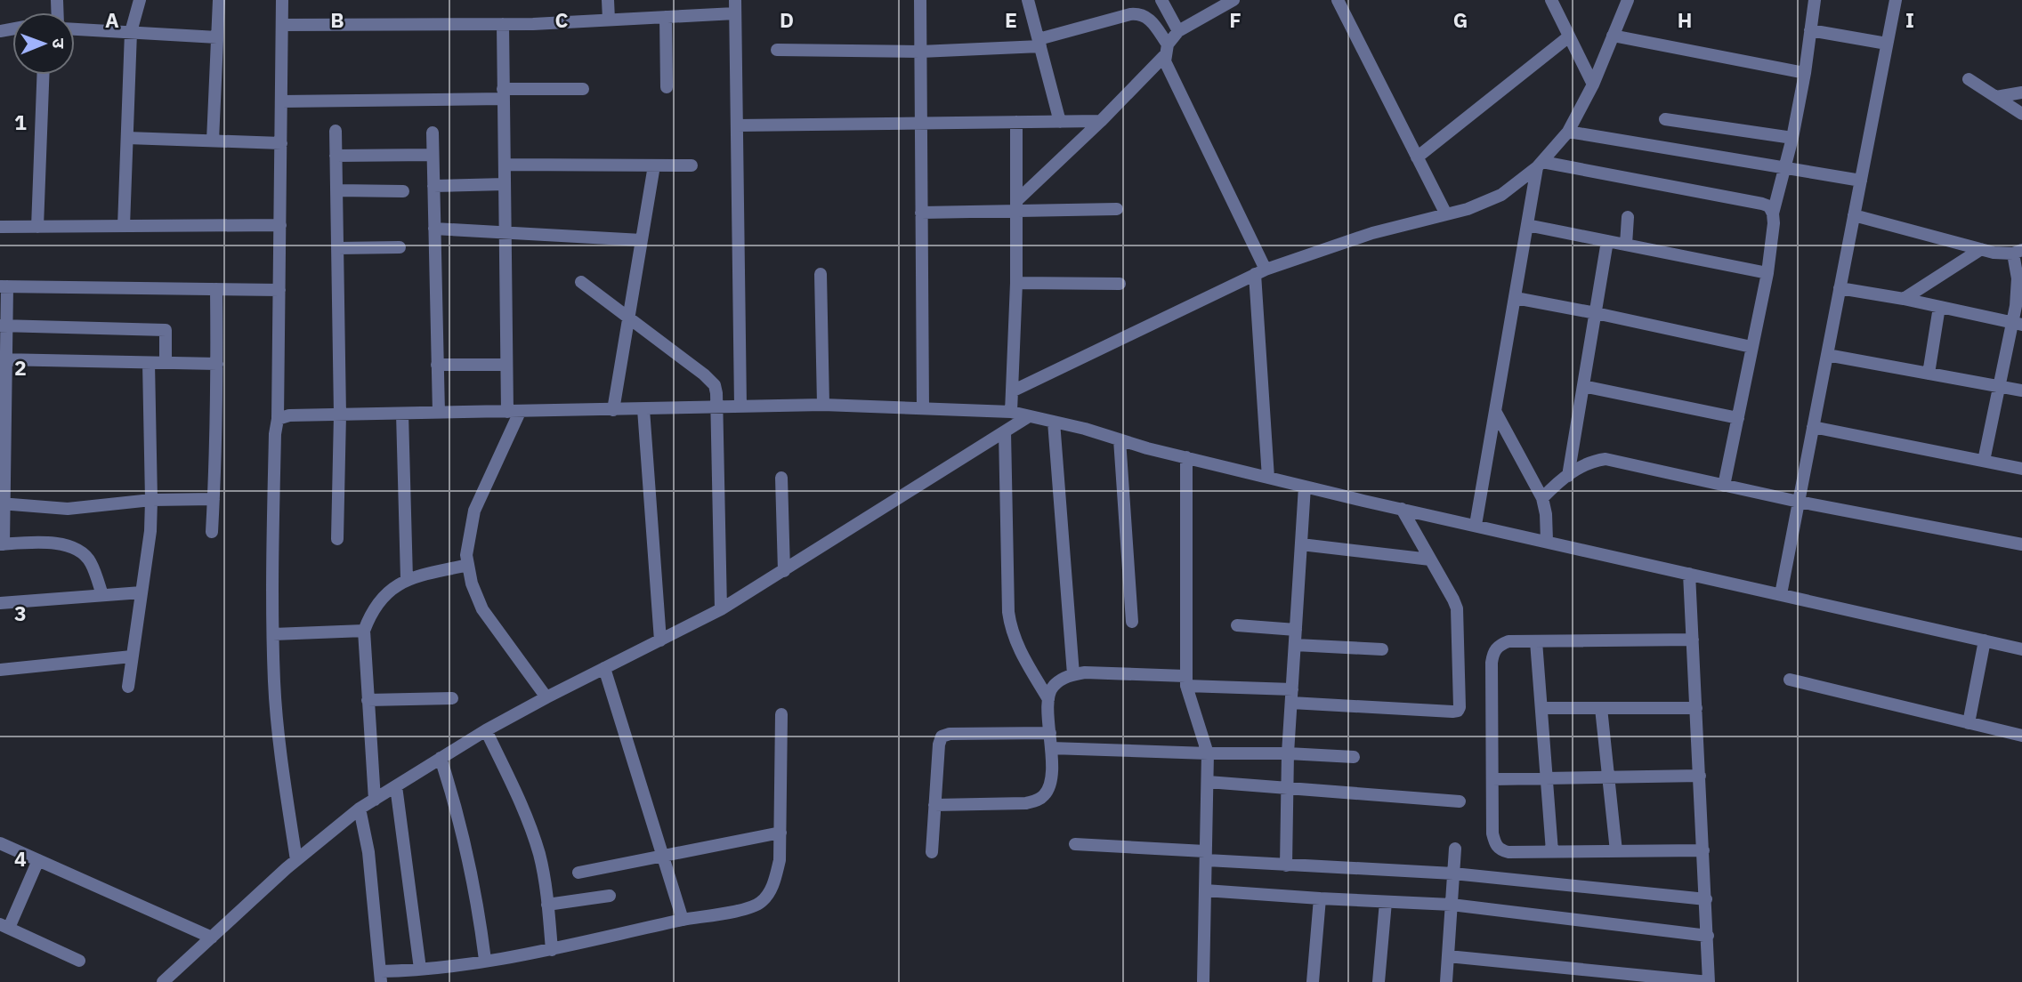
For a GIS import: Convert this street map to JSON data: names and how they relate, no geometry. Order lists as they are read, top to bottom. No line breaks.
{"north":"right","grid":{"columns":["A","B","C","D","E","F","G","H","I"],"rows":["1","2","3","4"]}}
